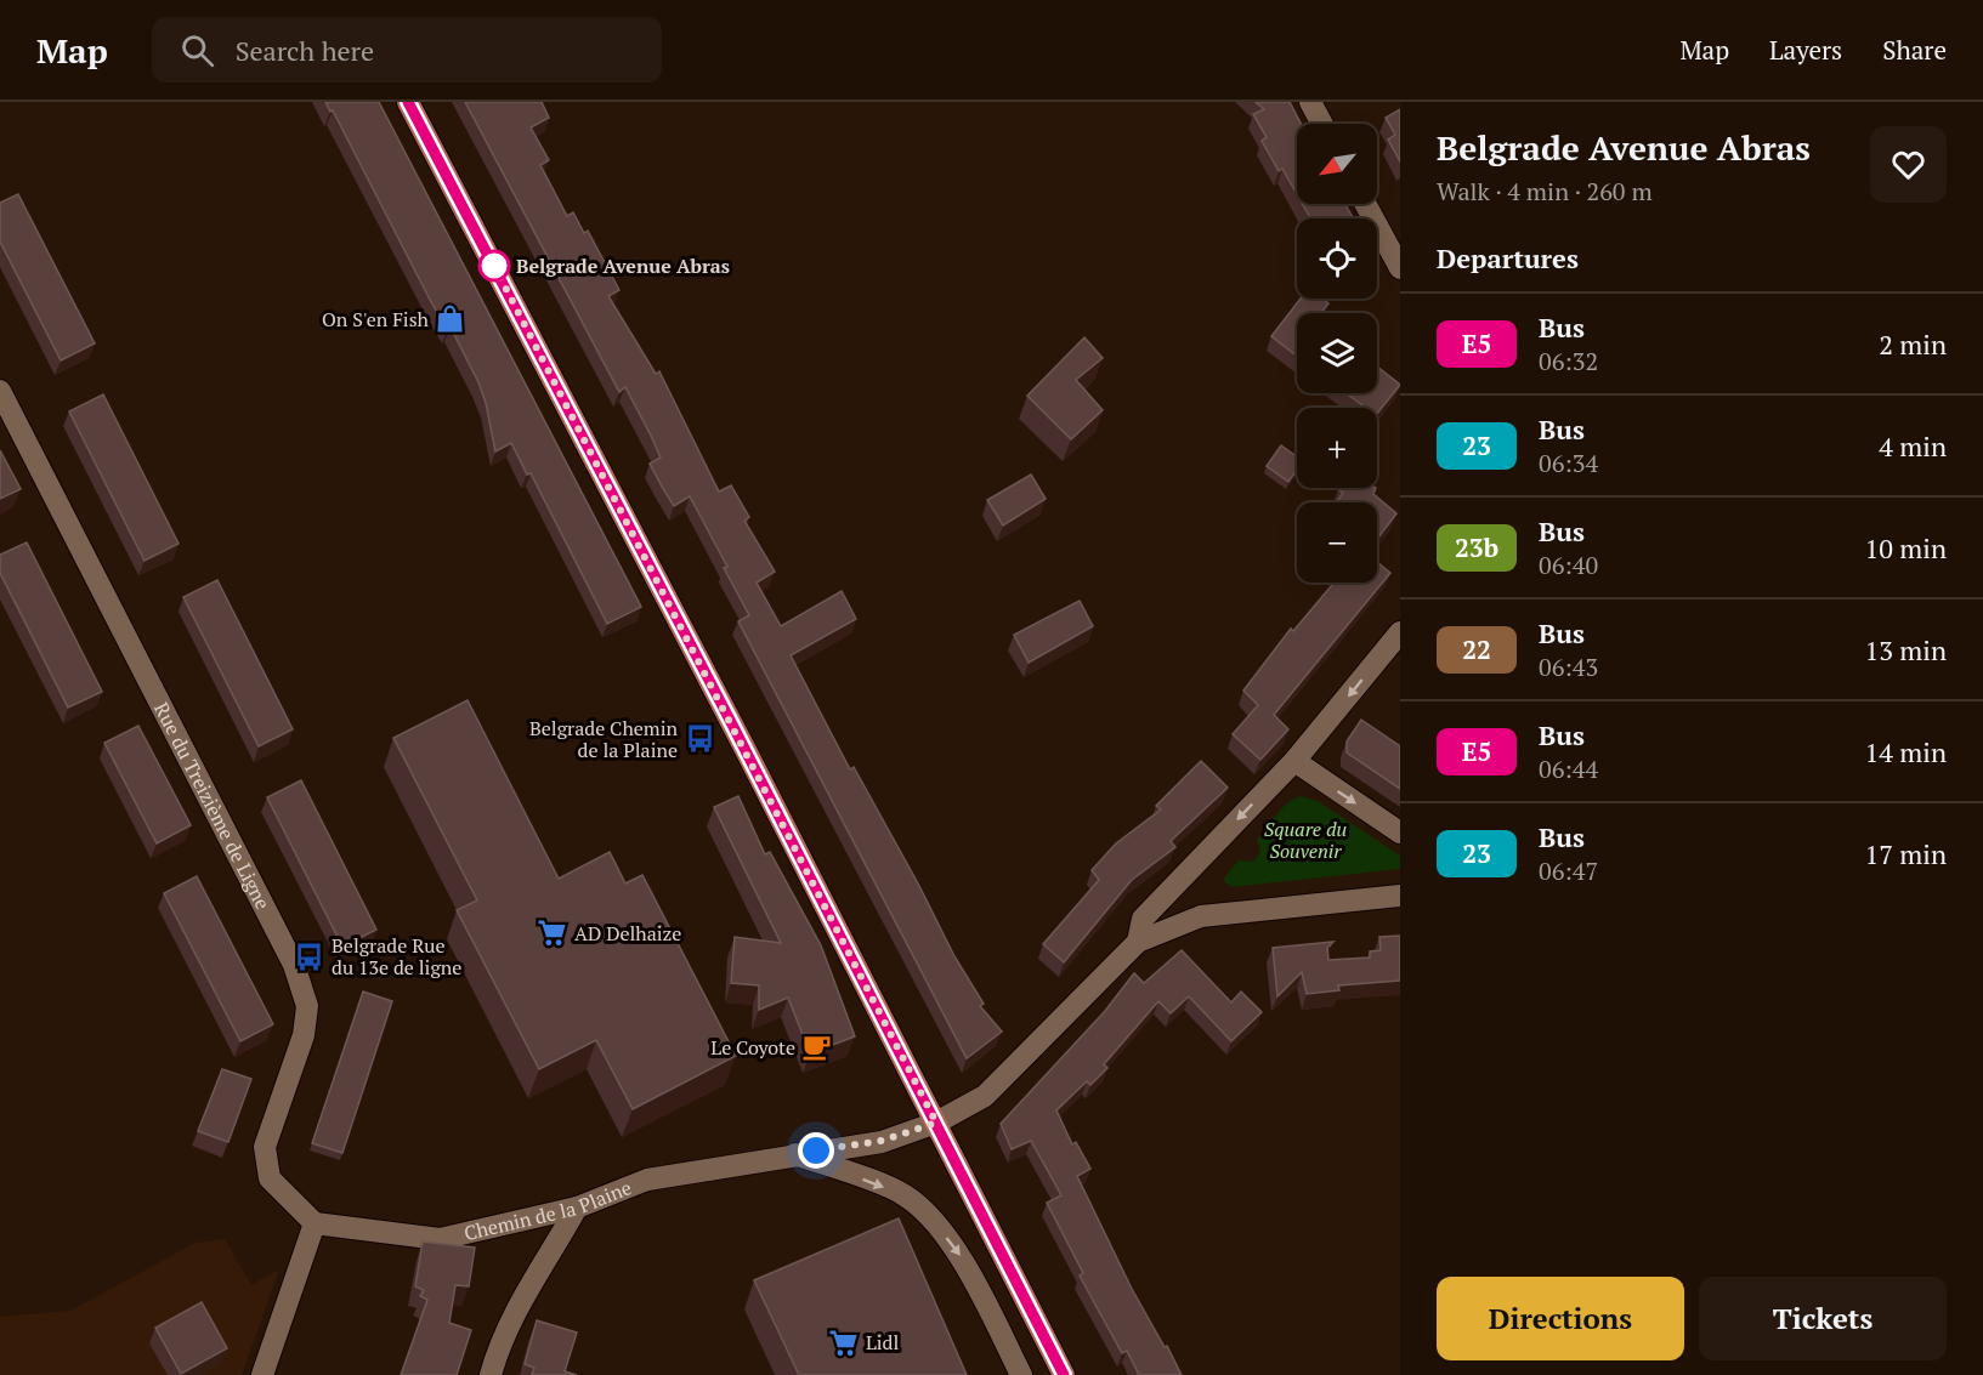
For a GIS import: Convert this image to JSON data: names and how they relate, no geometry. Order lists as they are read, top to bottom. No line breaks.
{"streets":{"street":["Rue du Treizième de Ligne","Chemin de la Plaine"]},"crossings":[["Rue du Treizième de Ligne","Chemin de la Plaine"]],"parks":["Square du Souvenir"],"places":{"other":["Belgrade Avenue Abras"],"shop":["On S'en Fish"],"bus stop":["Belgrade Chemin de la Plaine","Belgrade Rue du 13e de ligne"],"supermarket":["AD Delhaize","Lidl"],"cafe":["Le Coyote"]},"lines":["bus line E5"],"north":"bottom left","page":{"header":"Map","search":"Search here","nav":["Map","Layers","Share"],"heading":[["Belgrade Avenue Abras","Walk · 4 min · 260 m"],"Departures"],"map_buttons":["+","−"],"list":[{"mark":"E5","name":"Bus","note":"06:32","value":"2 min"},{"mark":"23","name":"Bus","note":"06:34","value":"4 min"},{"mark":"23b","name":"Bus","note":"06:40","value":"10 min"},{"mark":"22","name":"Bus","note":"06:43","value":"13 min"},{"mark":"E5","name":"Bus","note":"06:44","value":"14 min"},{"mark":"23","name":"Bus","note":"06:47","value":"17 min"}],"buttons":["Directions","Tickets"]}}
